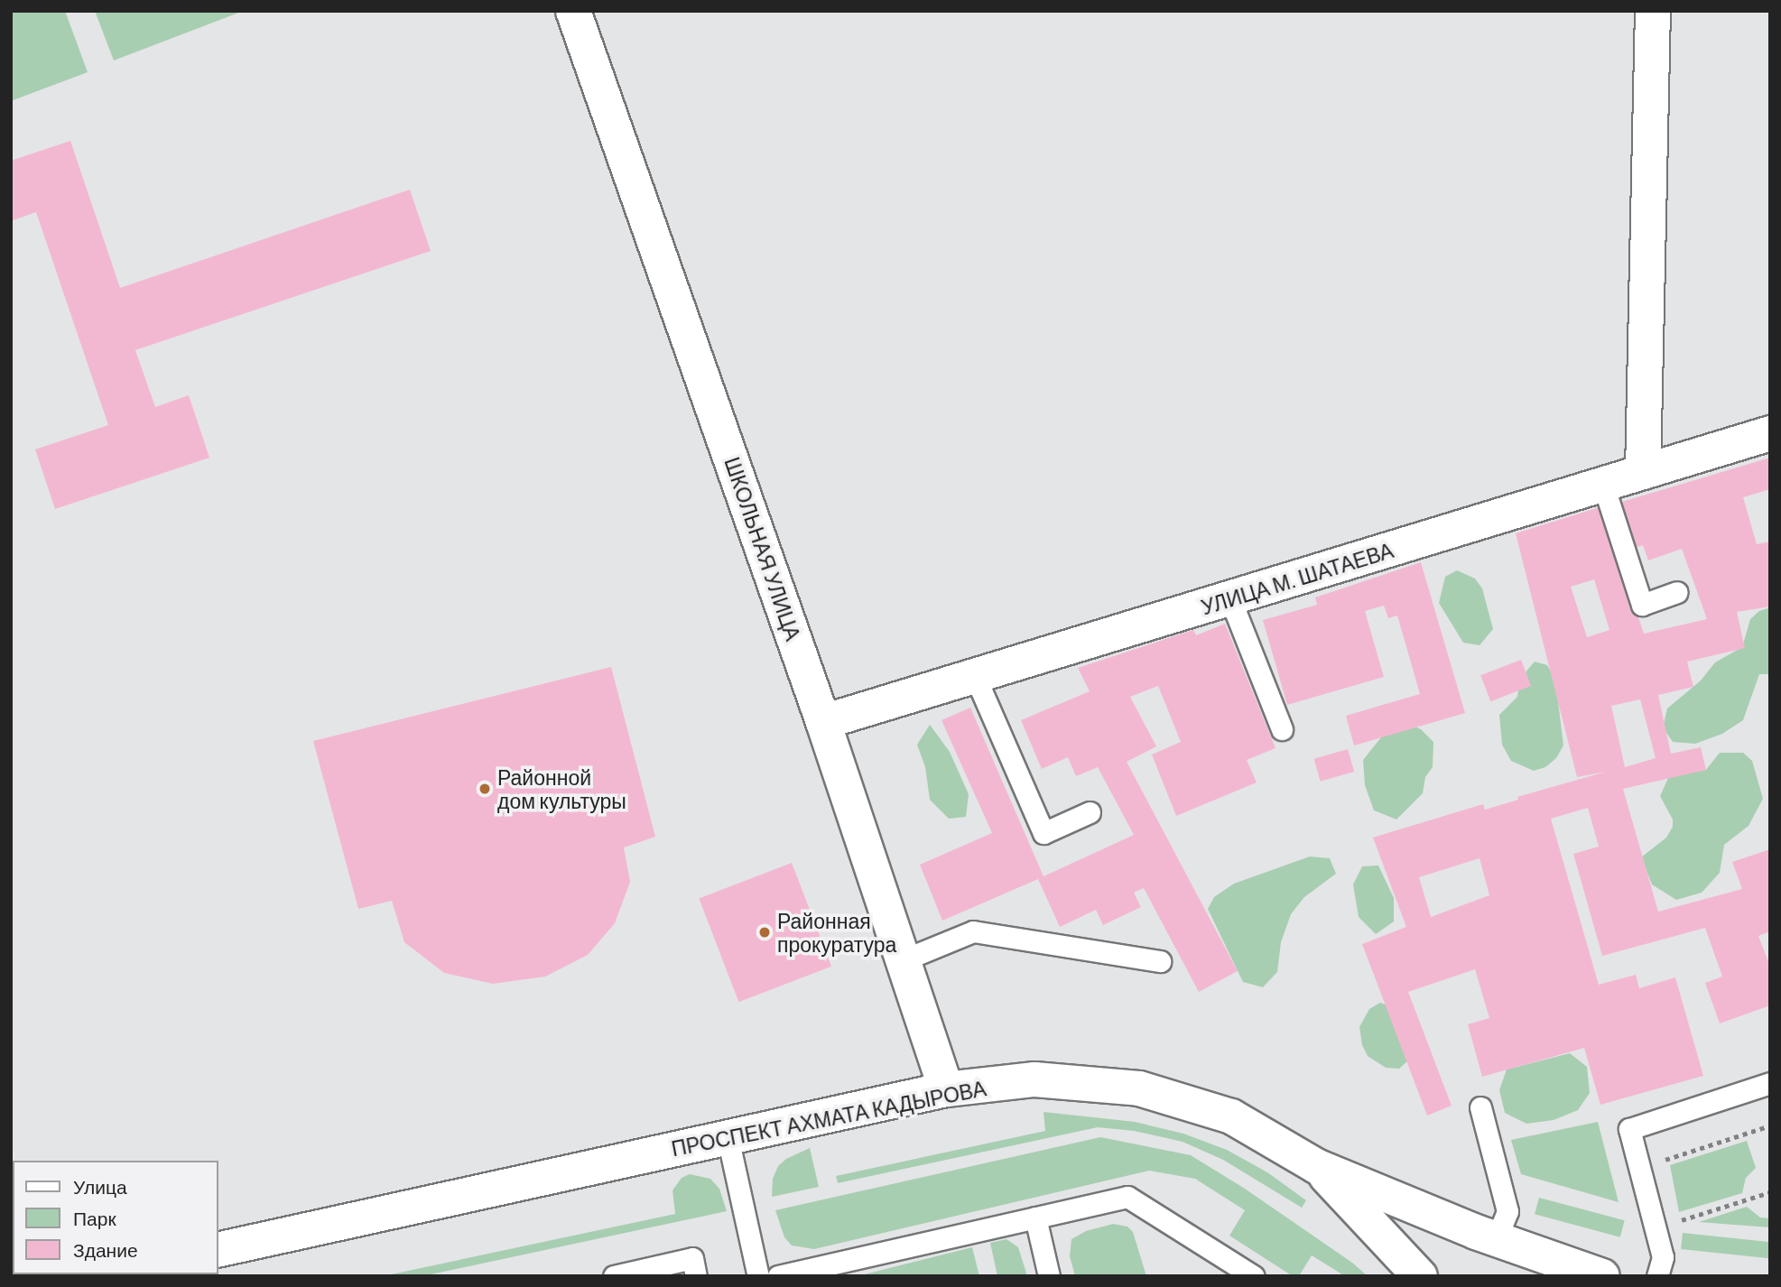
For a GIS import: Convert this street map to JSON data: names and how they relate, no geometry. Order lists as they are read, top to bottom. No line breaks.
{"streets":{"main road":["ШКОЛЬНАЯ УЛИЦА","УЛИЦА М. ШАТАЕВА","ПРОСПЕКТ АХМАТА КАДЫРОВА"]},"crossings":[["ШКОЛЬНАЯ УЛИЦА","УЛИЦА М. ШАТАЕВА"],["ШКОЛЬНАЯ УЛИЦА","ПРОСПЕКТ АХМАТА КАДЫРОВА"]],"places":["Районной дом культуры","Районная прокуратура"],"legend":["Улица","Парк","Здание"]}
